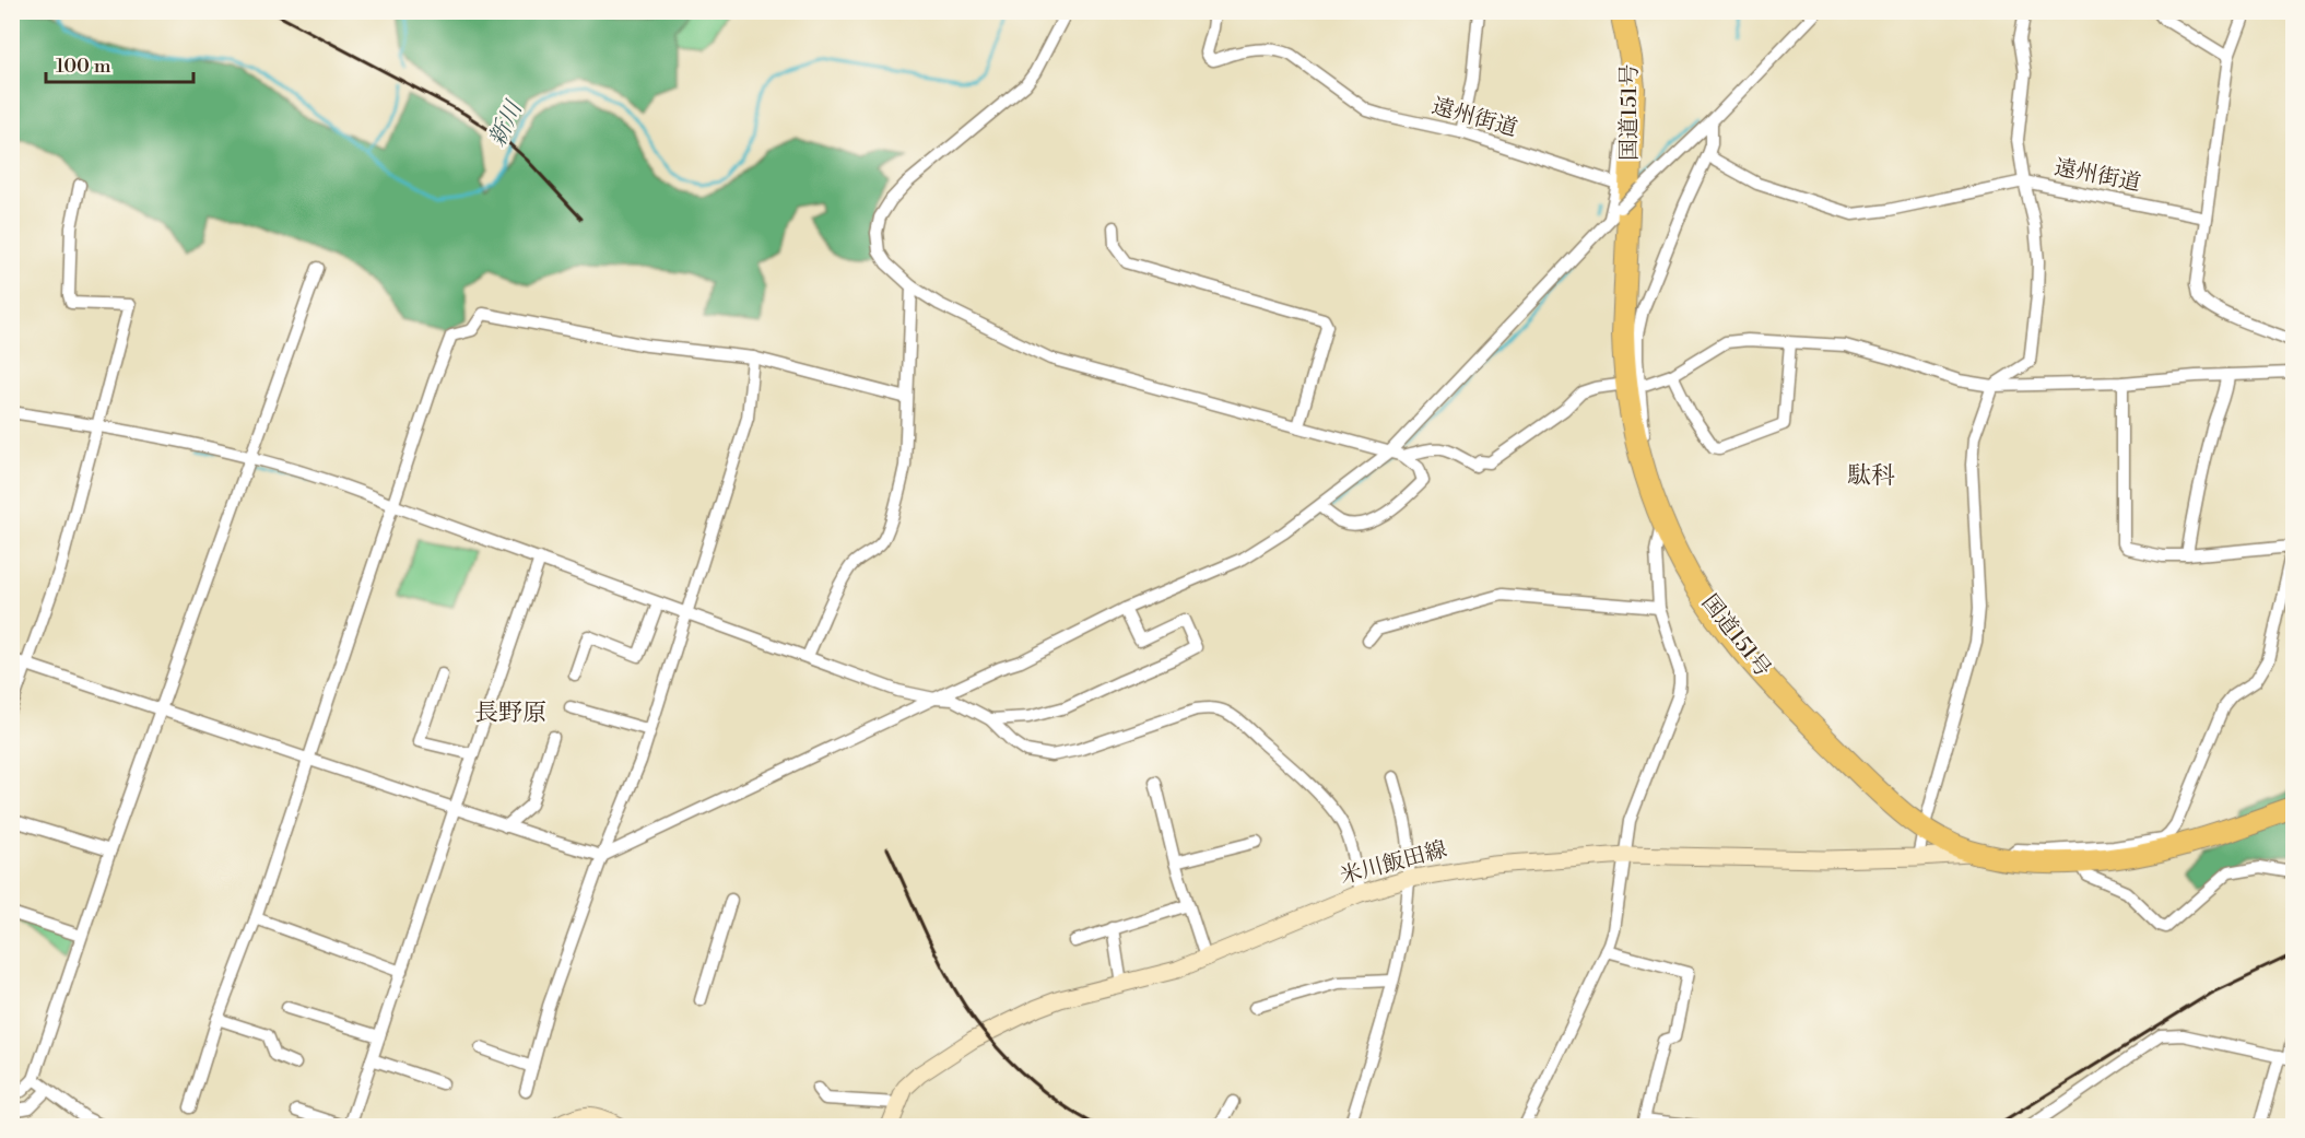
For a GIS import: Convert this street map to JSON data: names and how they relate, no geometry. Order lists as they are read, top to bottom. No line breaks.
{"streets":{"highway":["国道151号"],"main road":["米川飯田線"],"street":["遠州街道"]},"crossings":[["国道151号","米川飯田線"]],"districts":["駄科","長野原"],"water":["新川"],"scale_bar":"100 m"}
